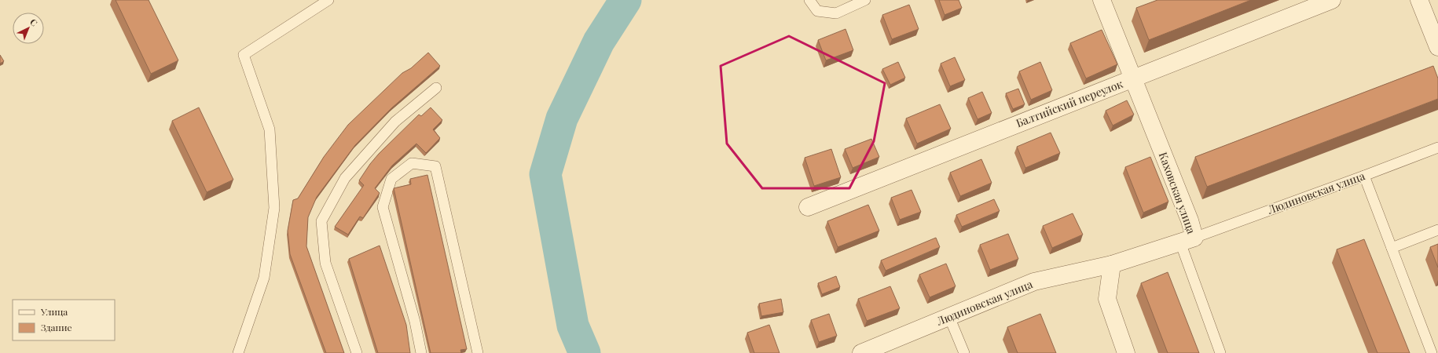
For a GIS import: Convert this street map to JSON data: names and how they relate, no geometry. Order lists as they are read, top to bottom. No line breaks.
{"streets":{"street":["Балтийский переулок","Каховская улица","Людиновская улица"]},"crossings":[["Балтийский переулок","Каховская улица"],["Каховская улица","Людиновская улица"]],"legend":["Улица","Здание"],"north":"top right"}
